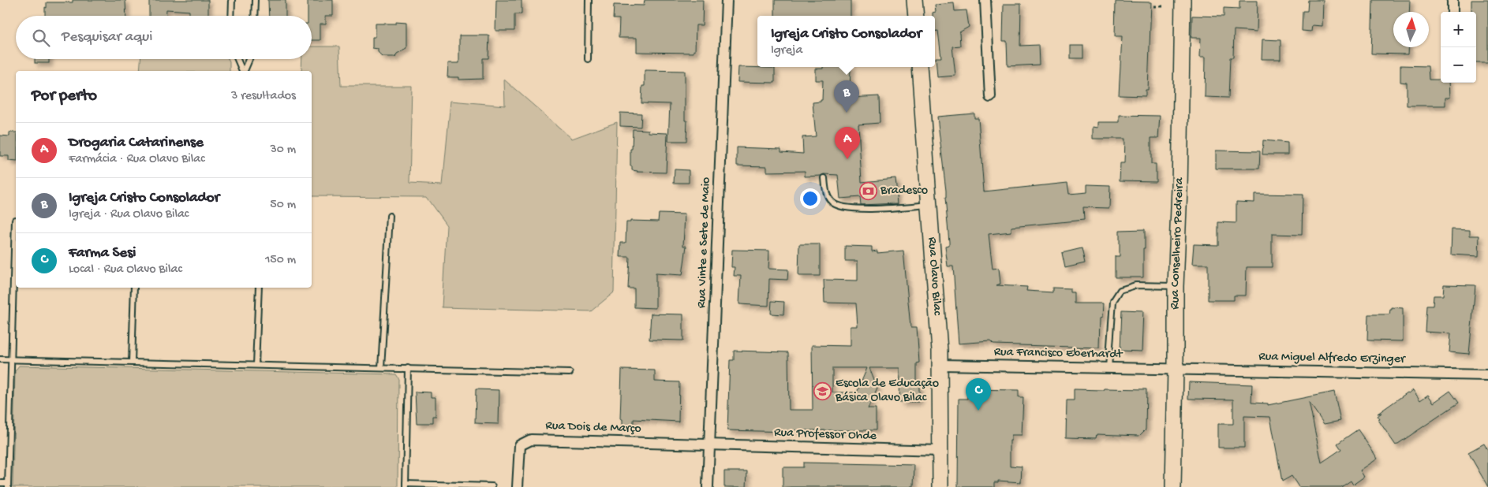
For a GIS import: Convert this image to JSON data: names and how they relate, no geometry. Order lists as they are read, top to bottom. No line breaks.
{"streets":{"main road":["Rua Conselheiro Pedreira","Rua Olavo Bilac"],"street":["Rua Vinte e Sete de Maio","Rua Francisco Eberhardt","Rua Miguel Alfredo Erzinger","Rua Dois de Março","Rua Professor Ohde"]},"crossings":[["Rua Vinte e Sete de Maio","Rua Dois de Março"],["Rua Vinte e Sete de Maio","Rua Professor Ohde"],["Rua Conselheiro Pedreira","Rua Francisco Eberhardt"],["Rua Conselheiro Pedreira","Rua Miguel Alfredo Erzinger"],["Rua Olavo Bilac","Rua Francisco Eberhardt"],["Rua Olavo Bilac","Rua Professor Ohde"],["Rua Francisco Eberhardt","Rua Miguel Alfredo Erzinger"],["Rua Dois de Março","Rua Professor Ohde"]],"places":{"bank":["Bradesco"],"school or university":["Escola de Educação Básica Olavo Bilac"]},"north":"top","page":{"map_buttons":["+","−"],"popup":["Igreja Cristo Consolador","Igreja"],"search":"Pesquisar aqui","heading":["Por perto","3 resultados"],"pins":["B","A","C"],"list":[{"mark":"A","name":"Drogaria Catarinense","note":"Farmácia · Rua Olavo Bilac","value":"30 m"},{"mark":"B","name":"Igreja Cristo Consolador","note":"Igreja · Rua Olavo Bilac","value":"50 m"},{"mark":"C","name":"Farma Sesi","note":"Local · Rua Olavo Bilac","value":"150 m"}]}}
